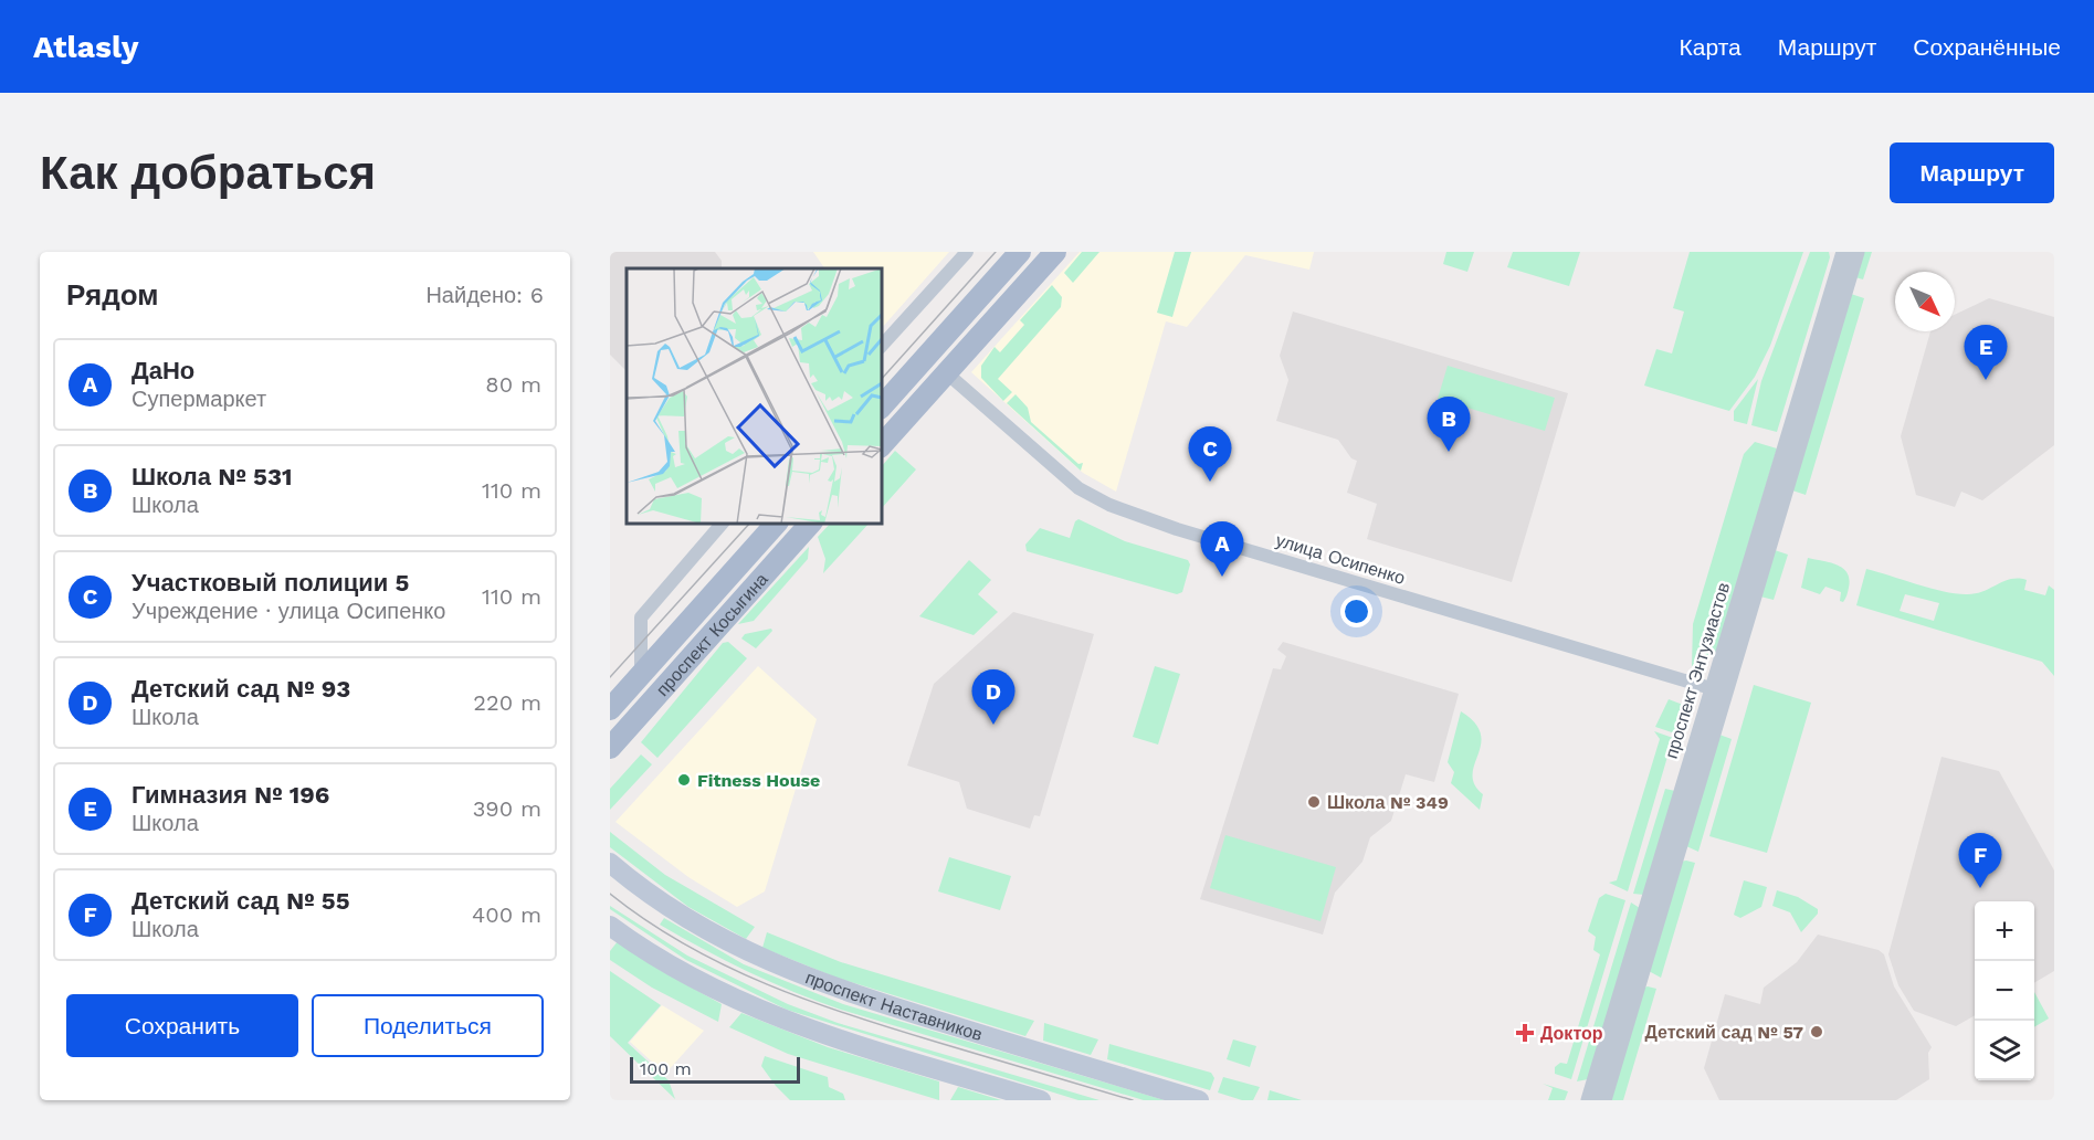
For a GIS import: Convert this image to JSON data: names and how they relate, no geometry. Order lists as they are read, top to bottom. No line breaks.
{"streets":{"main road":["проспект Косыгина","проспект Наставников"],"street":["улица Осипенко","проспект Энтузиастов"]},"crossings":[["улица Осипенко","проспект Энтузиастов"]],"places":{"other":["Fitness House","Школа № 349","Детский сад № 57"],"health":["Доктор"]},"scale_bar":"100 m","north":"bottom right","page":{"header":"Atlasly","nav":["Карта","Маршрут","Сохранённые"],"buttons":["Маршрут",["Сохранить","Поделиться"]],"title":"Как добраться","heading":["Рядом","Найдено: 6"],"pins":["E","B","C","A","D","F"],"list":[{"mark":"A","name":"ДаНо","note":"Супермаркет","value":"80 m"},{"mark":"B","name":"Школа № 531","note":"Школа","value":"110 m"},{"mark":"C","name":"Участковый полиции 5","note":"Учреждение · улица Осипенко","value":"110 m"},{"mark":"D","name":"Детский сад № 93","note":"Школа","value":"220 m"},{"mark":"E","name":"Гимназия № 196","note":"Школа","value":"390 m"},{"mark":"F","name":"Детский сад № 55","note":"Школа","value":"400 m"}],"map_buttons":["+","−"],"scale":"100 m"}}
